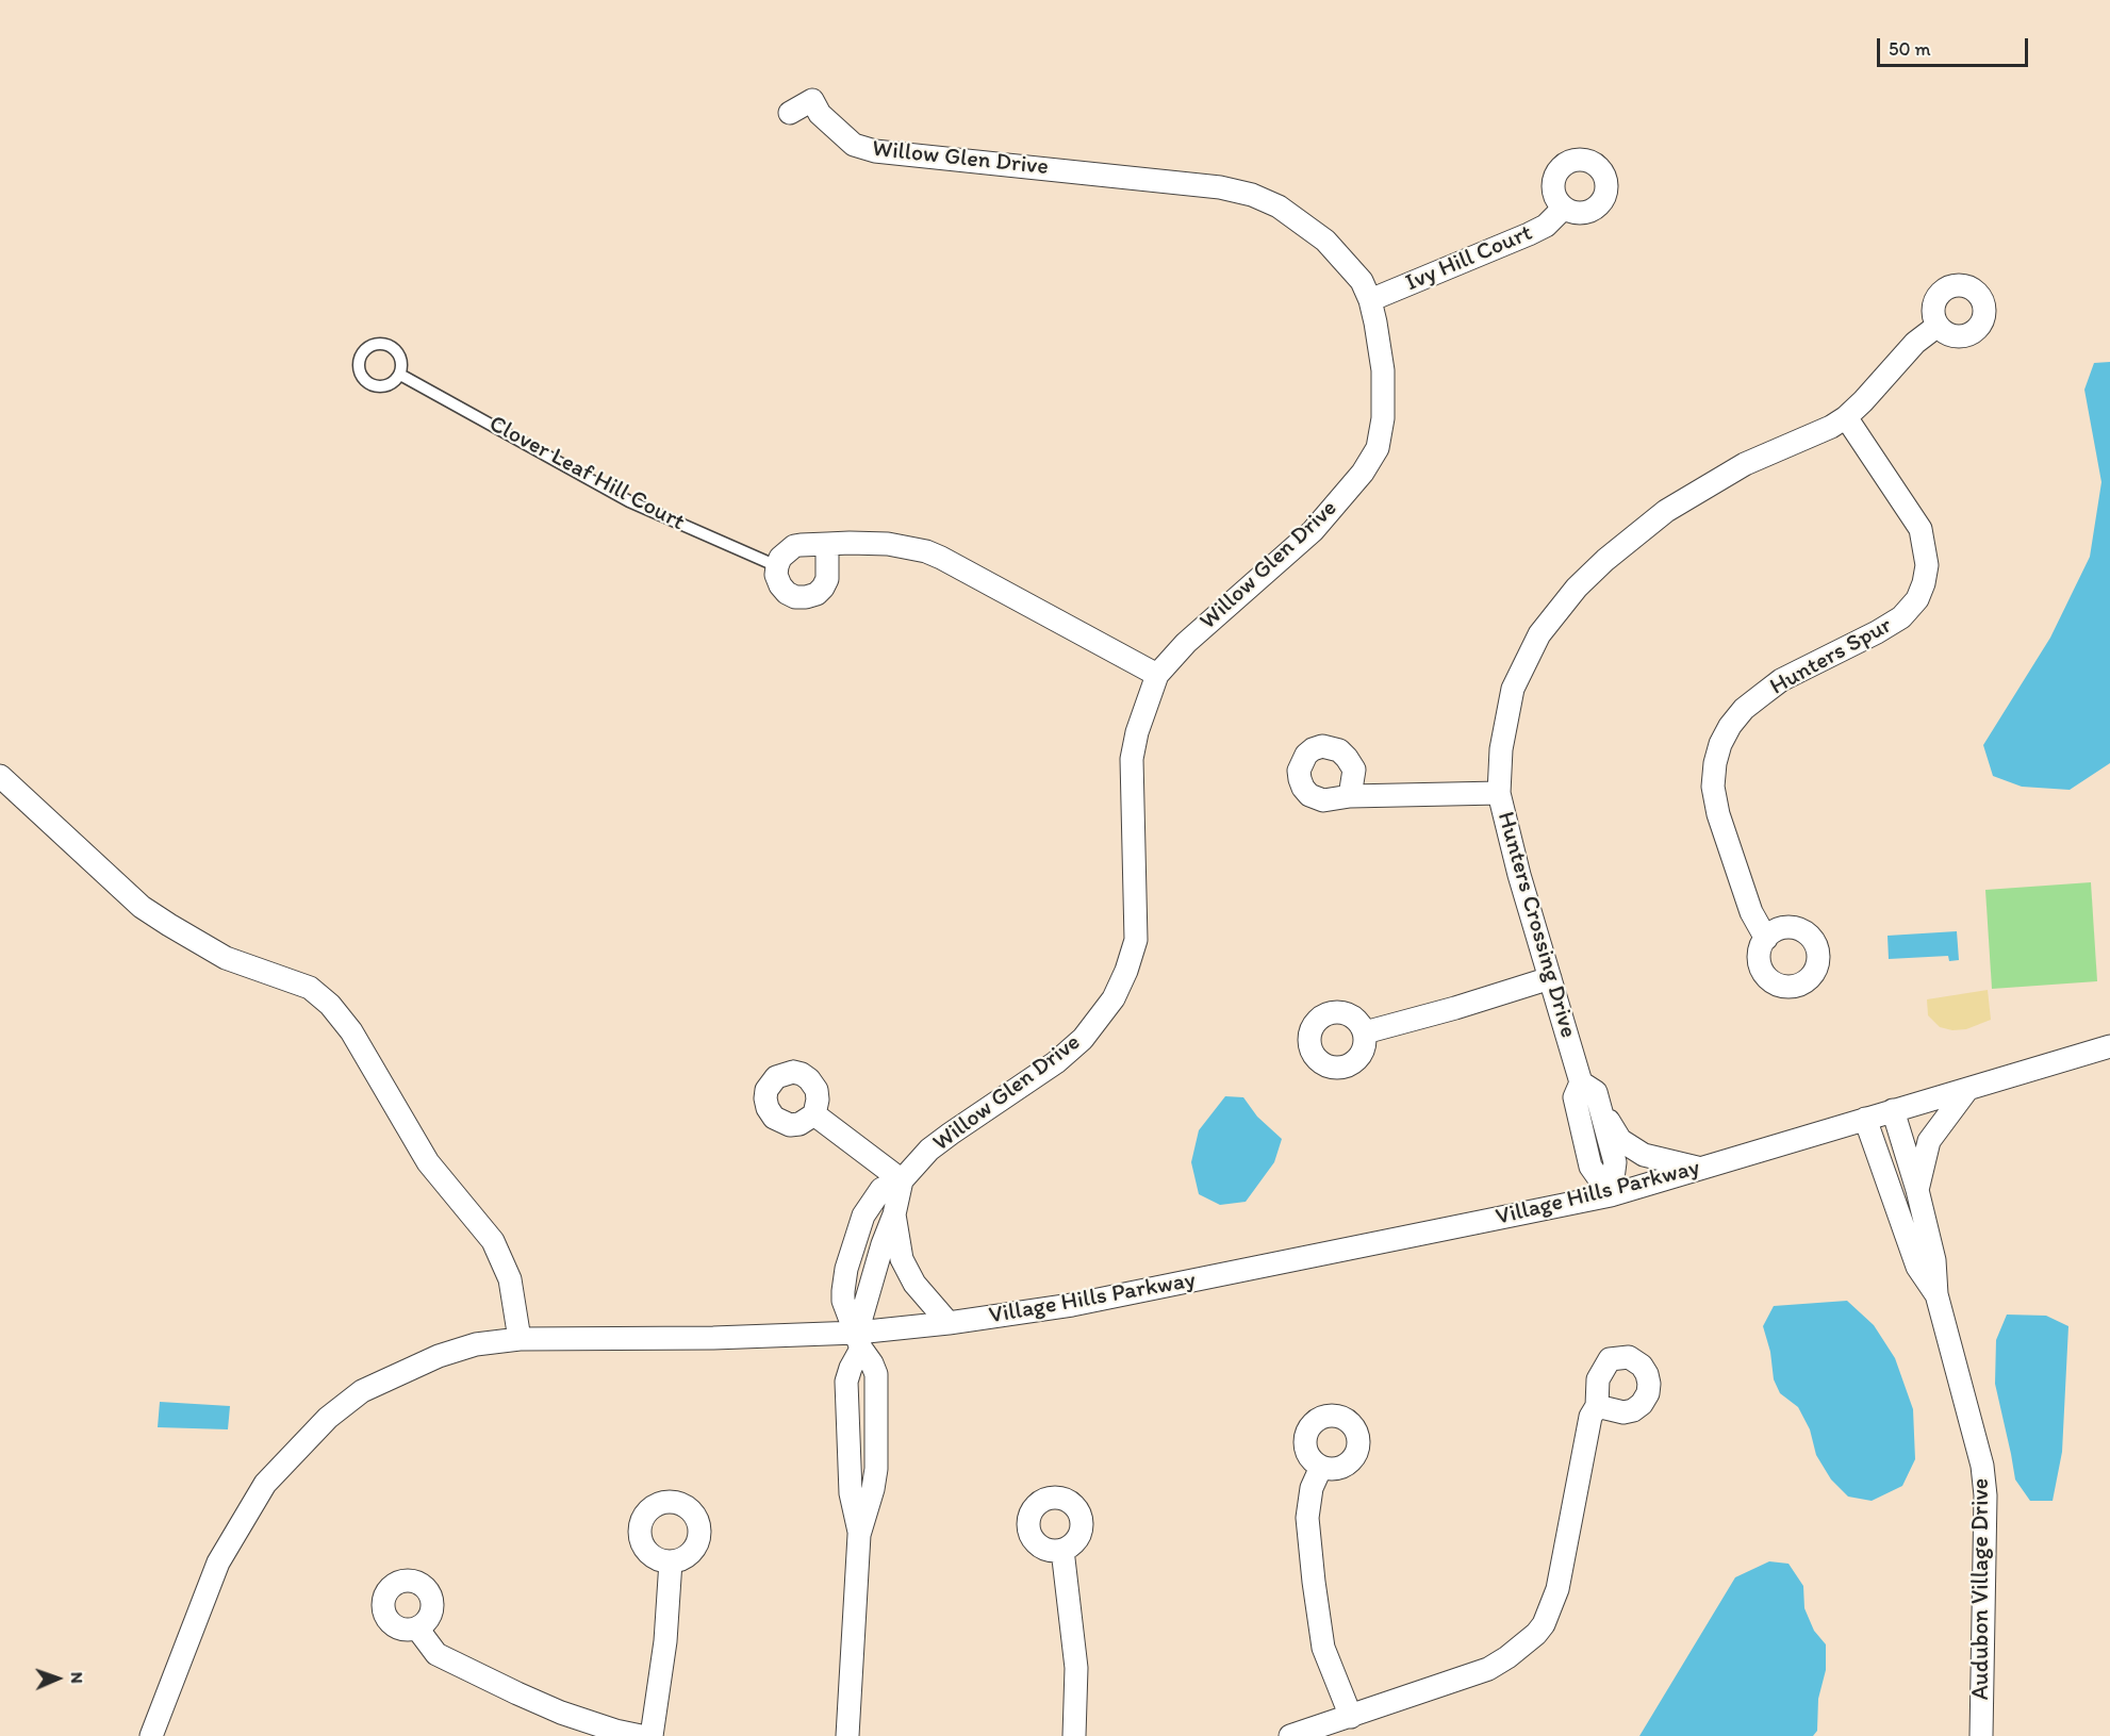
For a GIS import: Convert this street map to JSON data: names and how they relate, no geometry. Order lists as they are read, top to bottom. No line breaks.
{"streets":{"street":["Willow Glen Drive","Ivy Hill Court","Hunters Spur","Hunters Crossing Drive","Village Hills Parkway","Audubon Village Drive"],"lane":["Clover Leaf Hill Court"]},"crossings":[["Willow Glen Drive","Ivy Hill Court"],["Willow Glen Drive","Village Hills Parkway"],["Hunters Spur","Hunters Crossing Drive"],["Hunters Crossing Drive","Village Hills Parkway"],["Village Hills Parkway","Audubon Village Drive"]],"scale_bar":"50 m","north":"right"}
